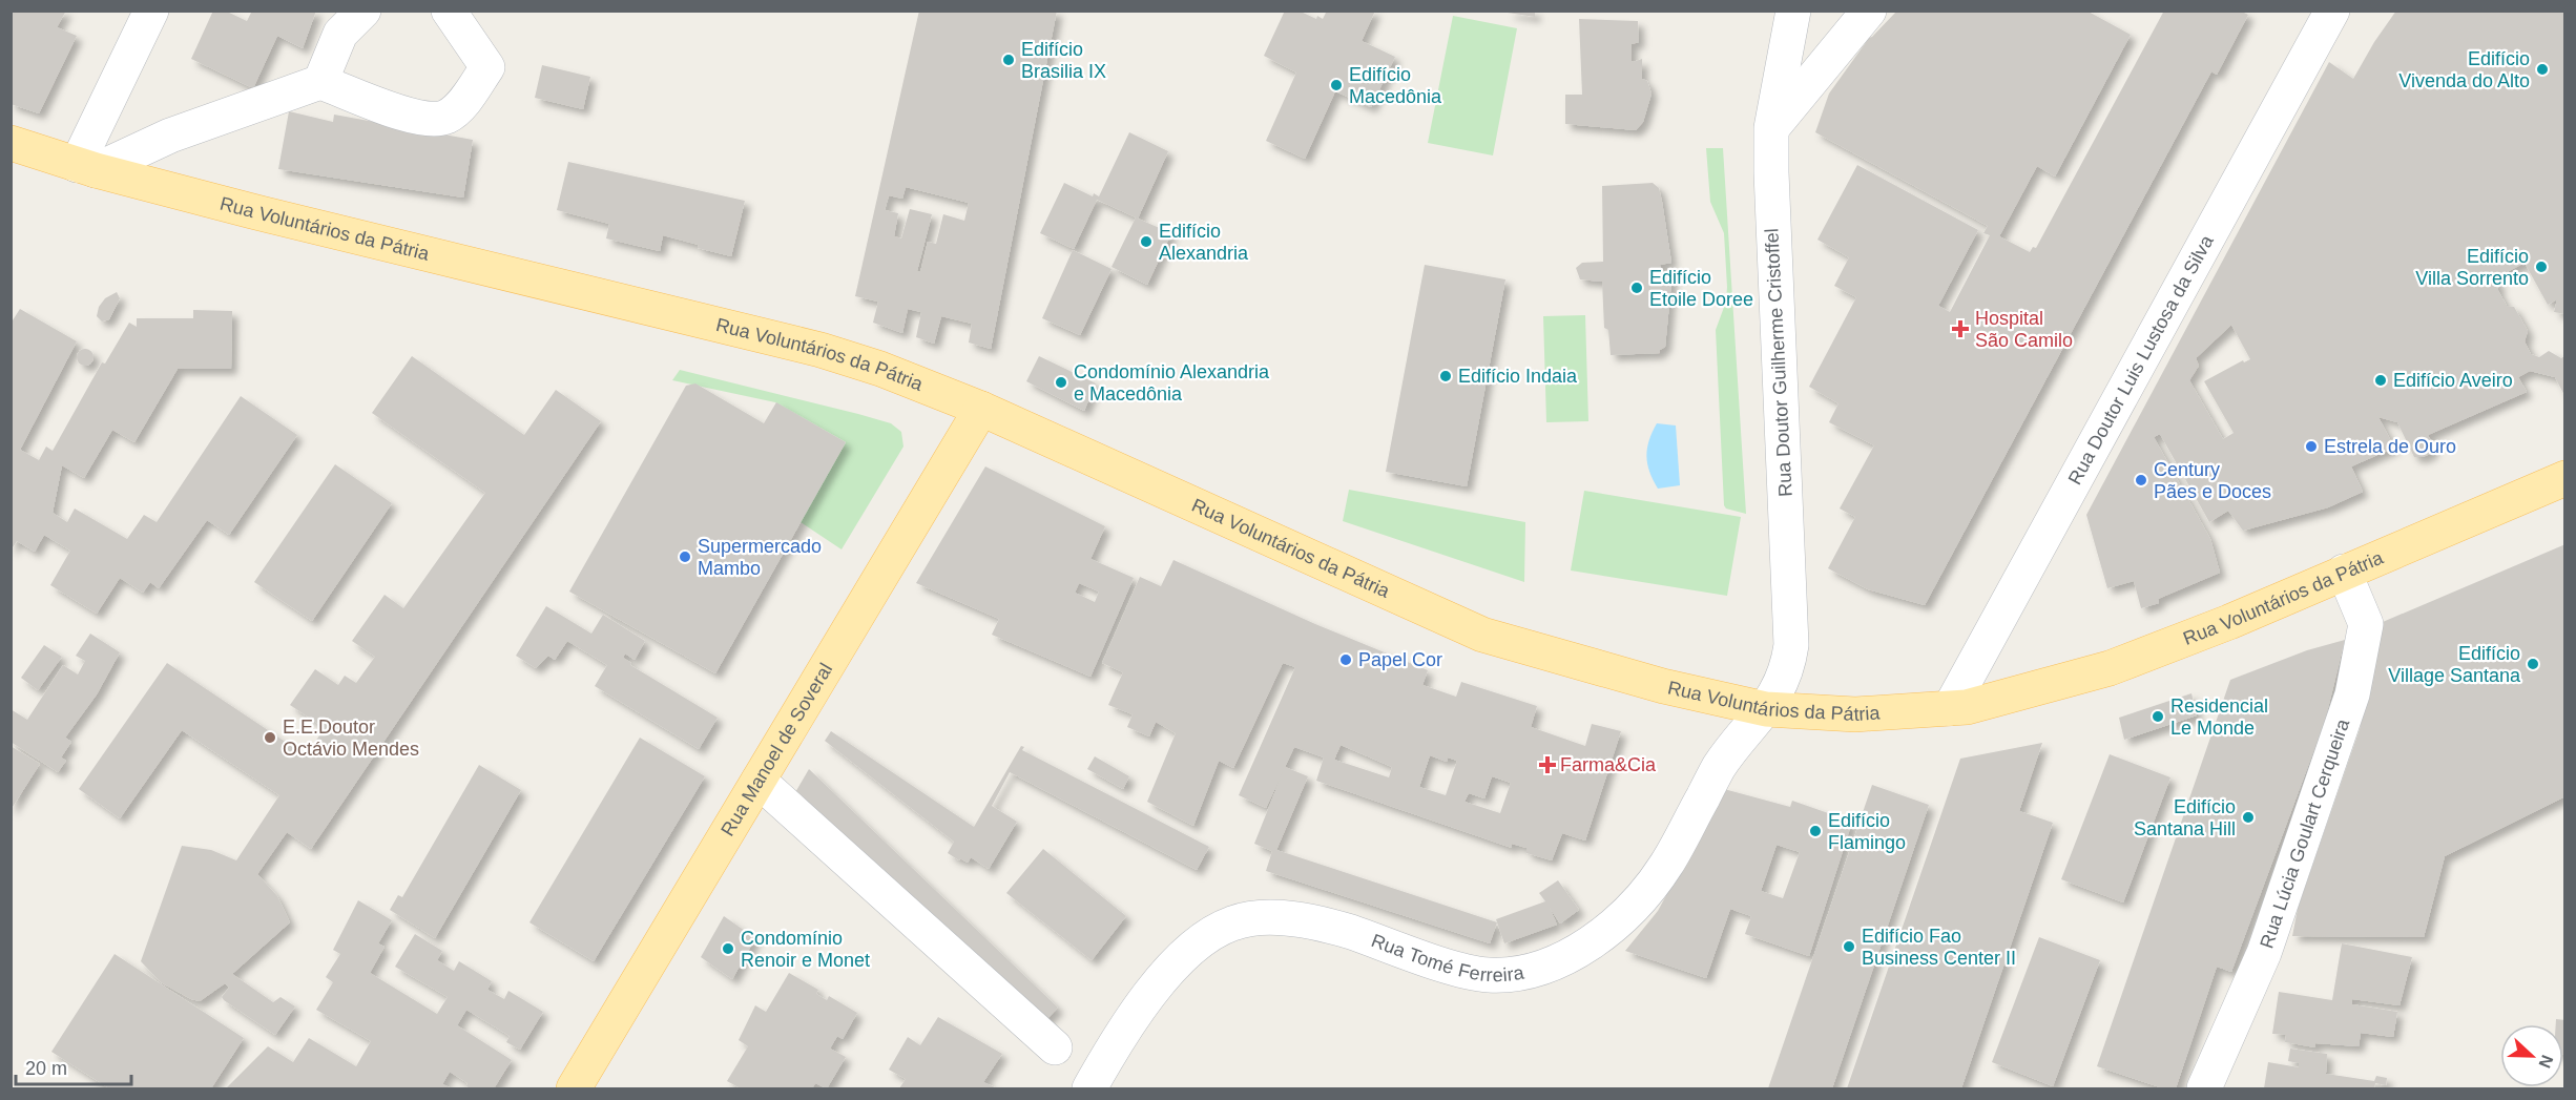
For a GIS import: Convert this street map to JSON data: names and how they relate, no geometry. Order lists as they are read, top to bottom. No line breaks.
{"streets":{"main road":["Rua Voluntários da Pátria","Rua Manoel de Soveral"],"street":["Rua Doutor Luis Lustosa da Silva","Rua Doutor Guilherme Cristoffel","Rua Lúcia Goulart Cerqueira","Rua Tomé Ferreira"]},"crossings":[["Rua Voluntários da Pátria","Rua Doutor Luis Lustosa da Silva"],["Rua Voluntários da Pátria","Rua Doutor Guilherme Cristoffel"],["Rua Voluntários da Pátria","Rua Manoel de Soveral"],["Rua Voluntários da Pátria","Rua Lúcia Goulart Cerqueira"],["Rua Voluntários da Pátria","Rua Tomé Ferreira"],["Rua Doutor Guilherme Cristoffel","Rua Tomé Ferreira"]],"places":{"other":["Edifício Brasilia IX","Edifício Vivenda do Alto","Edifício Macedônia","Edifício Alexandria","Edifício Villa Sorrento","Edifício Etoile Doree","Edifício Indaia","Edifício Aveiro","Condomínio Alexandria e Macedônia","Estrela de Ouro","Century Pães e Doces","Supermercado Mambo","Papel Cor","Edifício Village Santana","Residencial Le Monde","E.E.Doutor Octávio Mendes","Edifício Santana Hill","Edifício Flamingo","Edifício Fao Business Center II","Condomínio Renoir e Monet"],"health":["Hospital São Camilo","Farma&Cia"]},"scale_bar":"20 m","north":"right"}
